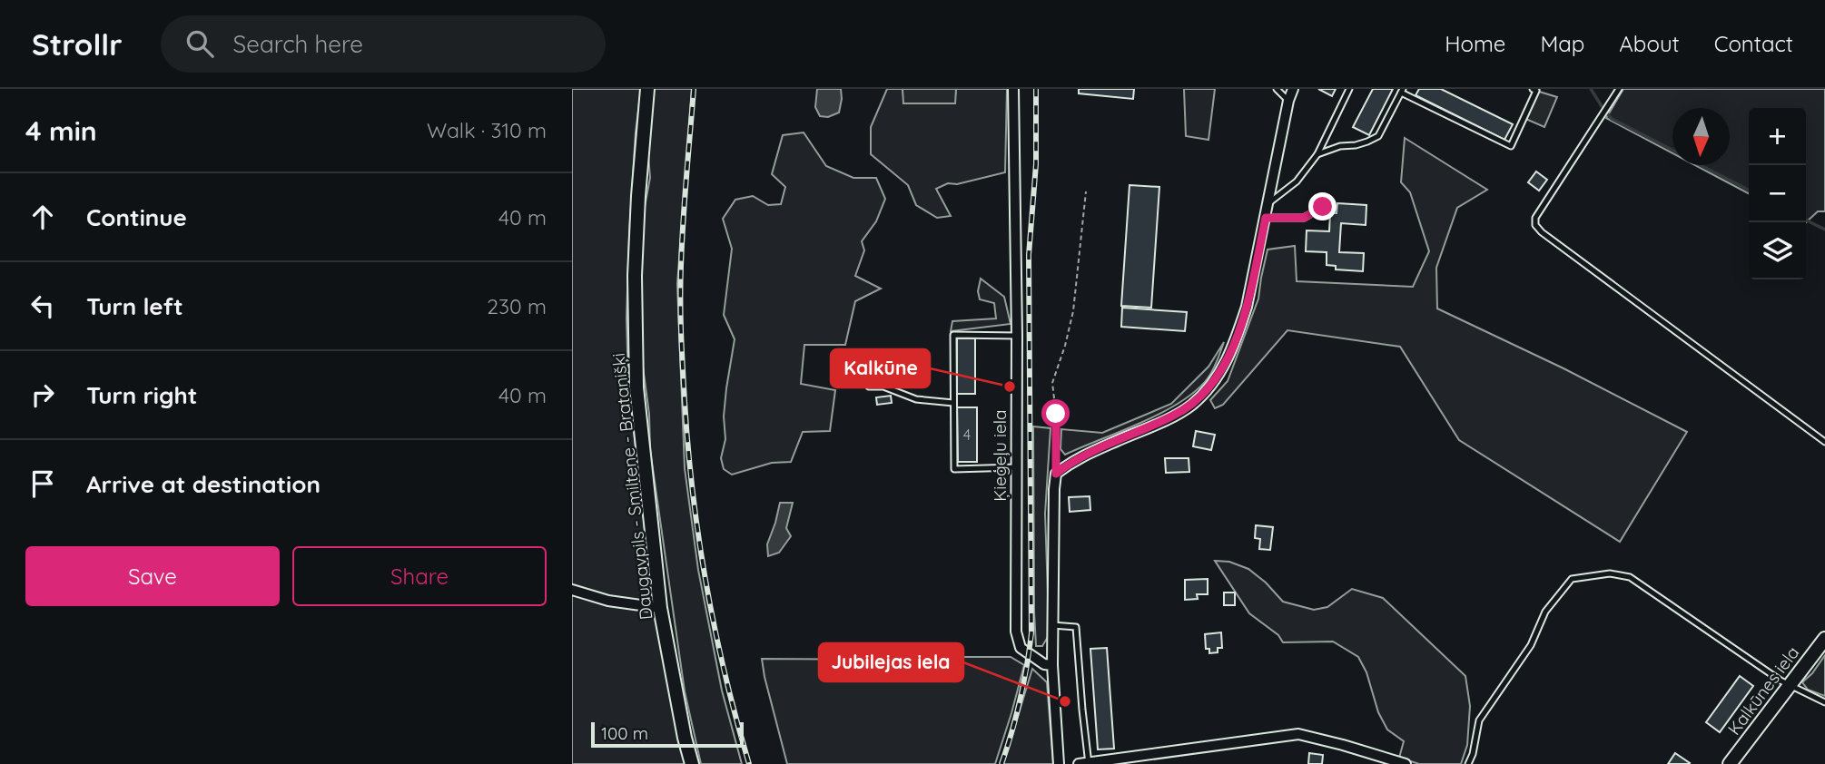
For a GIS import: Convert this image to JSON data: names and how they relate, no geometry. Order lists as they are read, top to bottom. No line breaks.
{"streets":{"main road":["Daugavpils - Smiltene - Bratanišķi","Kalkūnes iela"],"street":["Ķieģeļu iela"]},"places":["Kalkūne","Jubilejas iela"],"house_numbers":["4"],"scale_bar":"100 m","north":"bottom","page":{"header":"Strollr","search":"Search here","nav":["Home","Map","About","Contact"],"heading":["4 min","Walk · 310 m"],"map_buttons":["+","−"],"list":[["Continue","40 m"],["Turn left","230 m"],["Turn right","40 m"],"Arrive at destination"],"buttons":["Save","Share"],"scale":"100 m"}}
